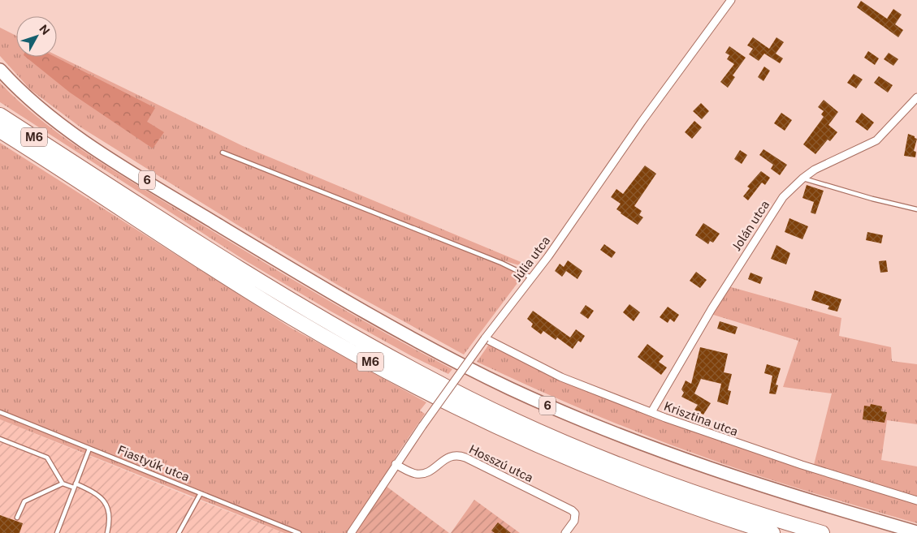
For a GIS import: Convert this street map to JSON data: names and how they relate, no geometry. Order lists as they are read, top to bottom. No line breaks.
{"streets":{"highway":["M6"],"main road":["6"],"street":["Jolán utca","Júlia utca","Krisztina utca","Hosszú utca"],"lane":["Fiastyúk utca"]},"crossings":[["Jolán utca","Krisztina utca"],["Júlia utca","Krisztina utca"],["Júlia utca","Hosszú utca"]],"north":"top right"}
